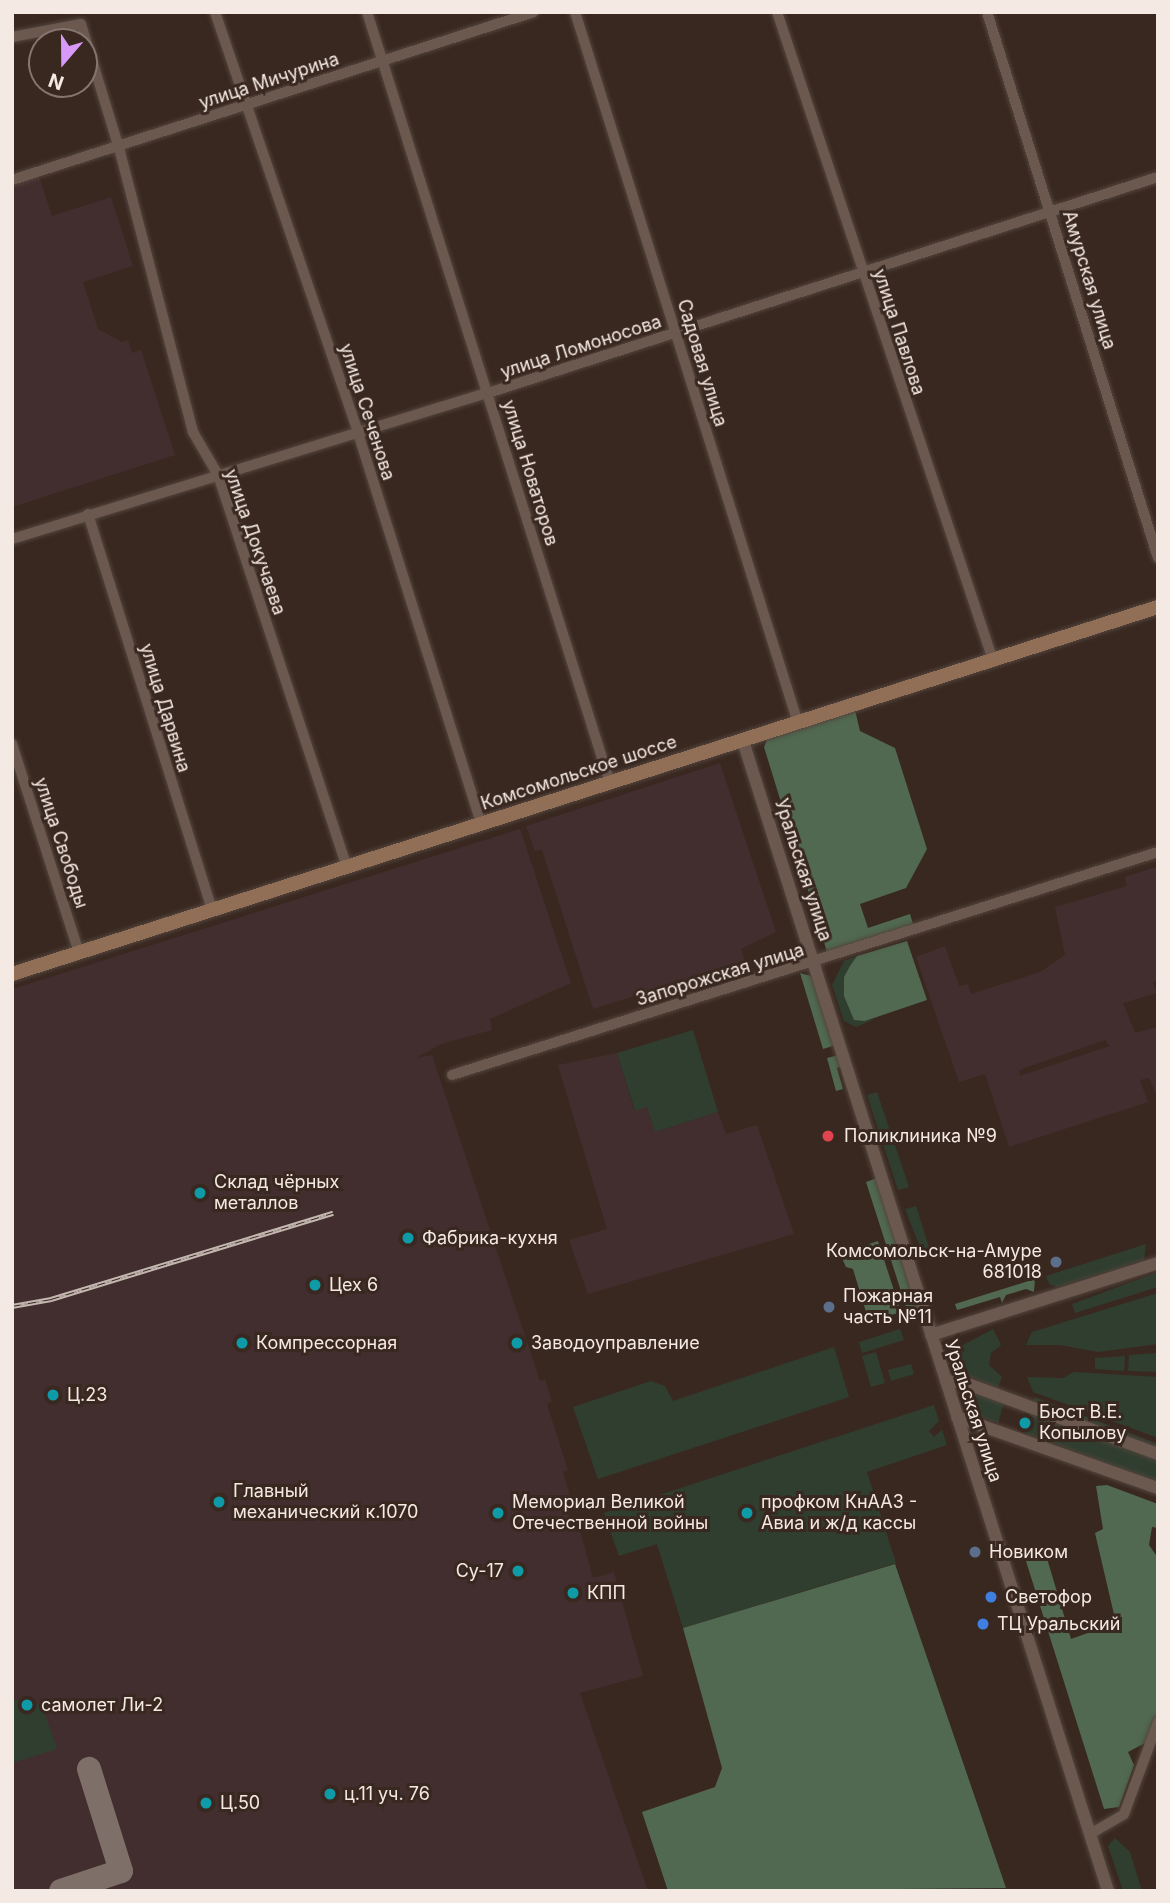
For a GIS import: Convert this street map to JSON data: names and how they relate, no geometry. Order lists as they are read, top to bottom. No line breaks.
{"streets":{"main road":["Комсомольское шоссе"],"street":["улица Мичурина","Амурская улица","улица Павлова","улица Ломоносова","Садовая улица","улица Сеченова","улица Новаторов","улица Докучаева","улица Дарвина","улица Свободы","Уральская улица","Запорожская улица"]},"crossings":[["улица Мичурина","улица Сеченова"],["улица Мичурина","улица Новаторов"],["улица Мичурина","улица Докучаева"],["Амурская улица","улица Ломоносова"],["улица Павлова","улица Ломоносова"],["улица Павлова","Комсомольское шоссе"],["улица Ломоносова","Садовая улица"],["улица Ломоносова","улица Сеченова"],["улица Ломоносова","улица Новаторов"],["улица Ломоносова","улица Докучаева"],["улица Ломоносова","улица Дарвина"],["Садовая улица","Комсомольское шоссе"],["улица Сеченова","Комсомольское шоссе"],["улица Новаторов","Комсомольское шоссе"],["улица Докучаева","Комсомольское шоссе"],["улица Дарвина","Комсомольское шоссе"],["Комсомольское шоссе","улица Свободы"],["Комсомольское шоссе","Уральская улица"],["Уральская улица","Запорожская улица"]],"places":["Поликлиника №9","Склад чёрных металлов","Фабрика-кухня","Комсомольск-на-Амуре 681018","Цех 6","Пожарная часть №11","Компрессорная","Заводоуправление","Ц.23","Бюст В.Е. Копылову","Главный механический к.1070","Мемориал Великой Отечественной войны","профком КнААЗ - Авиа и ж/д кассы","Новиком","Су-17","КПП","Светофор","ТЦ Уральский","самолет Ли-2","ц.11 уч. 76","Ц.50"],"north":"bottom"}
